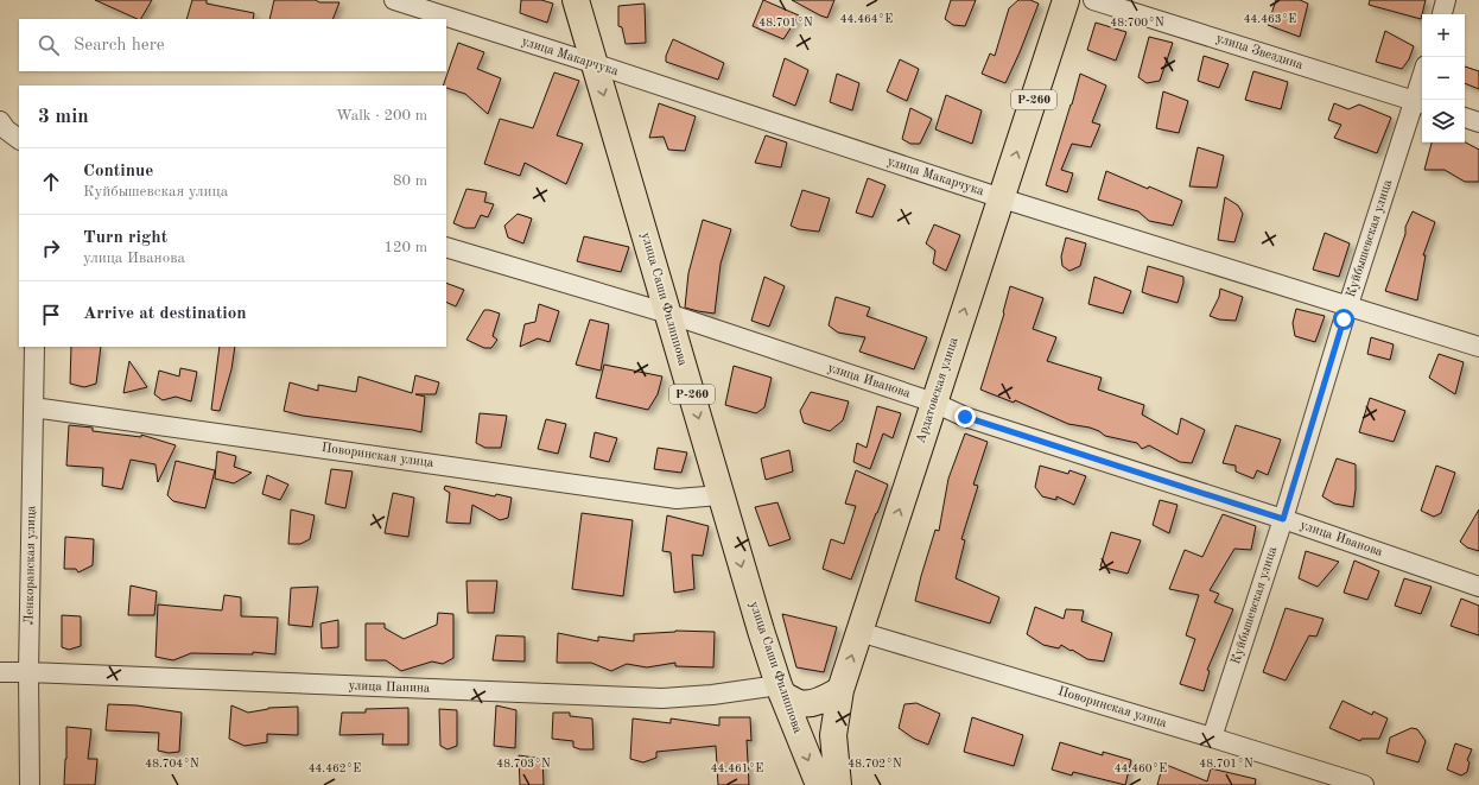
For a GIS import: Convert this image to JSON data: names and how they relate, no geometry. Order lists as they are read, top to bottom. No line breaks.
{"streets":{"highway":["Р-260","улица Саши Филиппова","Ардатовская улица"],"street":["улица Звездина","улица Макарчука","Куйбышевская улица","улица Иванова","Поворинская улица","Ленкоранская улица","улица Панина"]},"crossings":[["улица Звездина","Куйбышевская улица"],["улица Макарчука","Куйбышевская улица"],["улица Макарчука","улица Саши Филиппова"],["улица Макарчука","Ардатовская улица"],["Куйбышевская улица","улица Иванова"],["Куйбышевская улица","Поворинская улица"],["улица Саши Филиппова","улица Иванова"],["улица Саши Филиппова","Поворинская улица"],["улица Саши Филиппова","улица Панина"],["улица Иванова","Ардатовская улица"],["Ардатовская улица","Поворинская улица"],["Поворинская улица","Ленкоранская улица"],["Ленкоранская улица","улица Панина"]],"one_way":["улица Саши Филиппова","Ардатовская улица"],"page":{"map_buttons":["+","−"],"search":"Search here","heading":["3 min","Walk · 200 m"],"list":[["Continue","Куйбышевская улица","80 m"],["Turn right","улица Иванова","120 m"],"Arrive at destination"]},"coordinates":["44.464°E","44.463°E","48.701°N","48.700°N","48.704°N","48.703°N","48.702°N","44.462°E","44.461°E","44.460°E"]}
